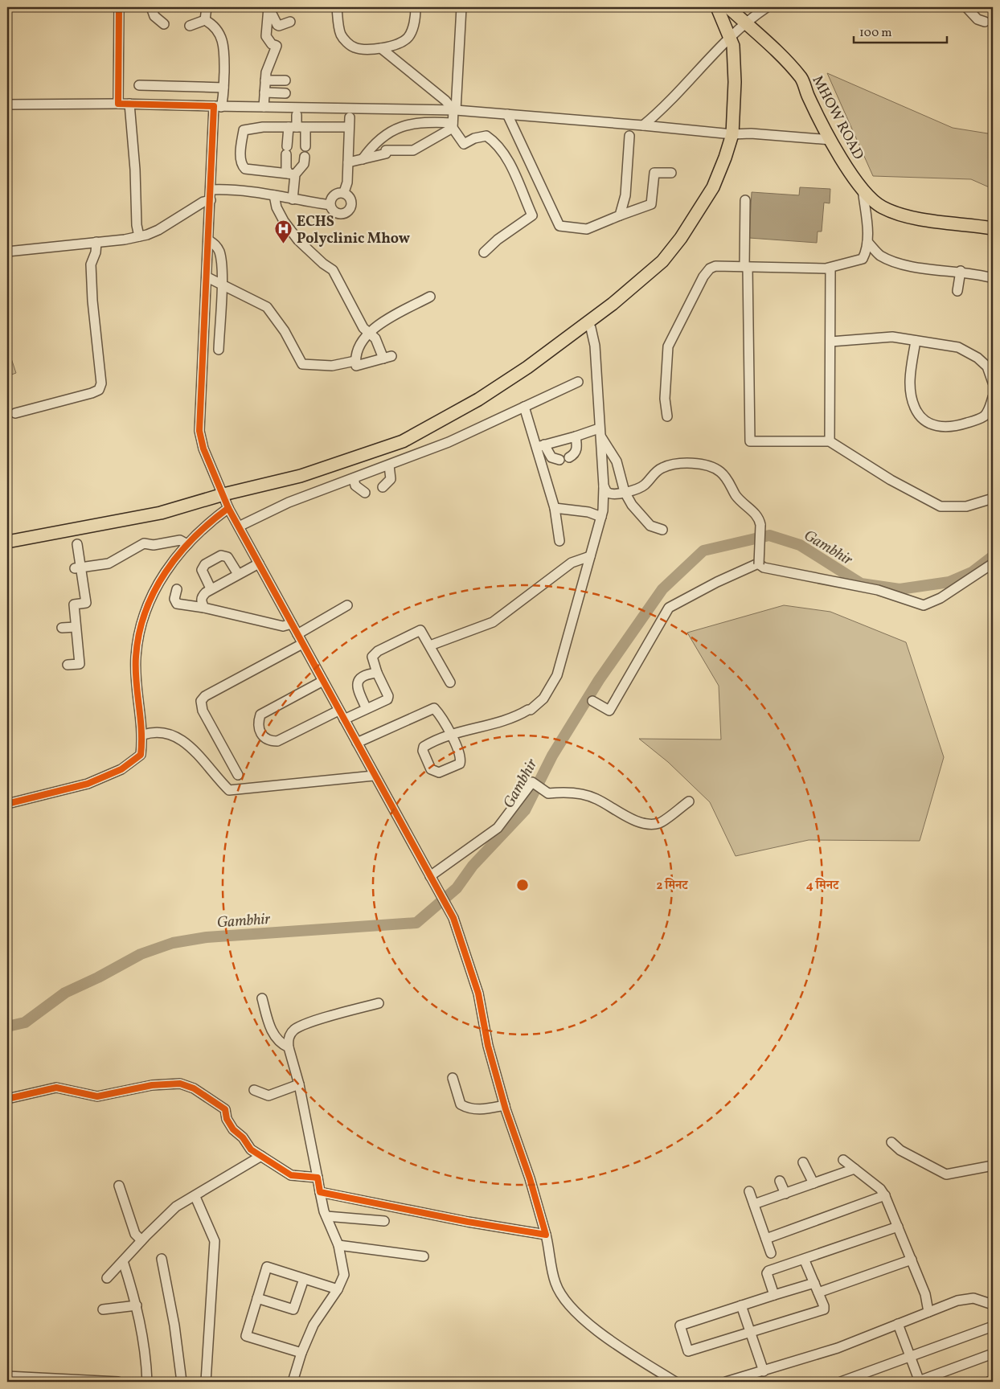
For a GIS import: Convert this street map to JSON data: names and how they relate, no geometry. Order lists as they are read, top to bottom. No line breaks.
{"streets":{"main road":["MHOW ROAD"]},"water":["Gambhir"],"places":{"hospital":["ECHS Polyclinic Mhow"]},"scale_bar":"100 m","rings":["2 मिनट","4 मिनट"]}
